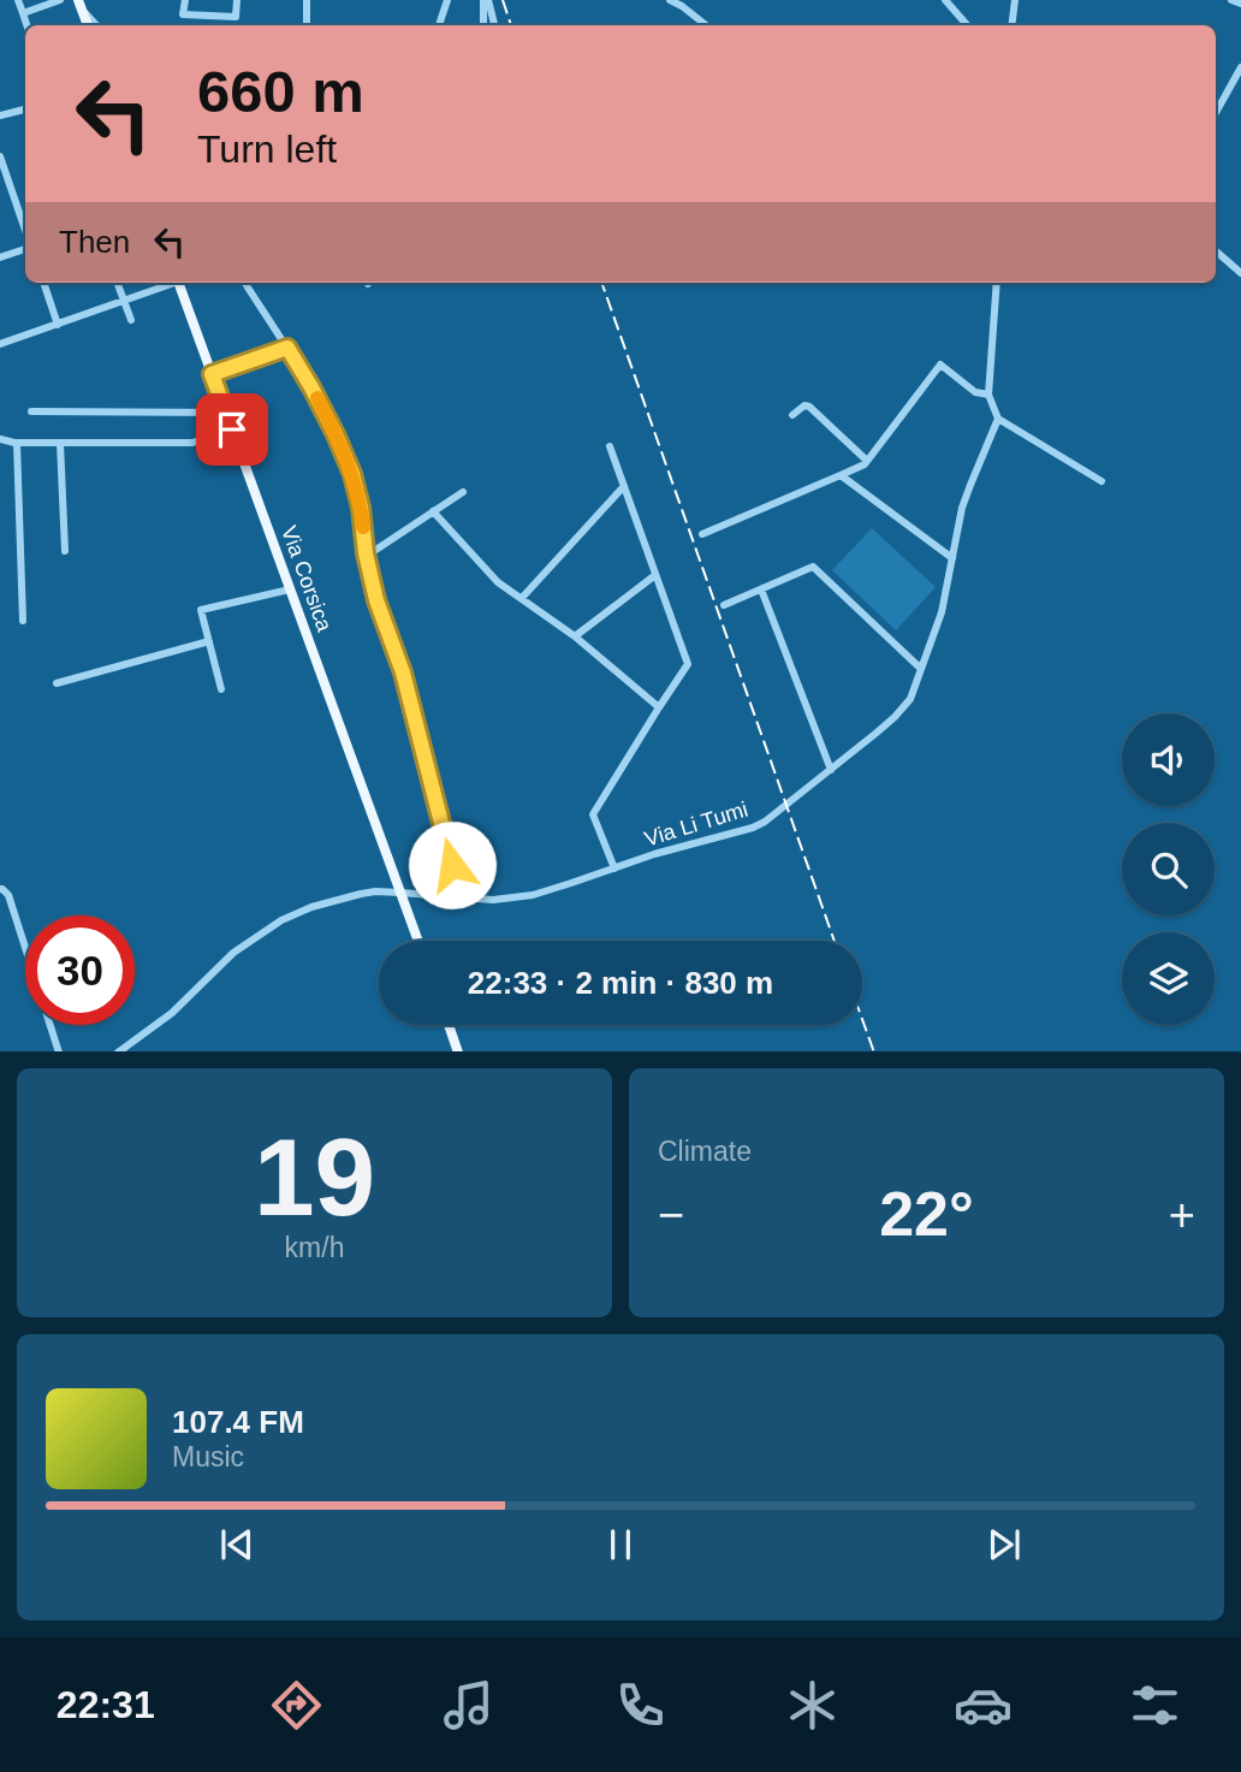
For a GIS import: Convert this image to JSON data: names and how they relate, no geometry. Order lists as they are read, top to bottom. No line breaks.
{"streets":{"main road":["Via Corsica"],"street":["Via Li Tumi"]},"crossings":[["Via Corsica","Via Li Tumi"]],"page":{"turn":["660 m","Turn left"],"then":"Then","limit":"30","trip":"22:33 · 2 min · 830 m","tile":[["19","km/h"],"Climate"],"heat":["−","22°","+"],"song":["107.4 FM","Music"],"tabs":"22:31"}}
